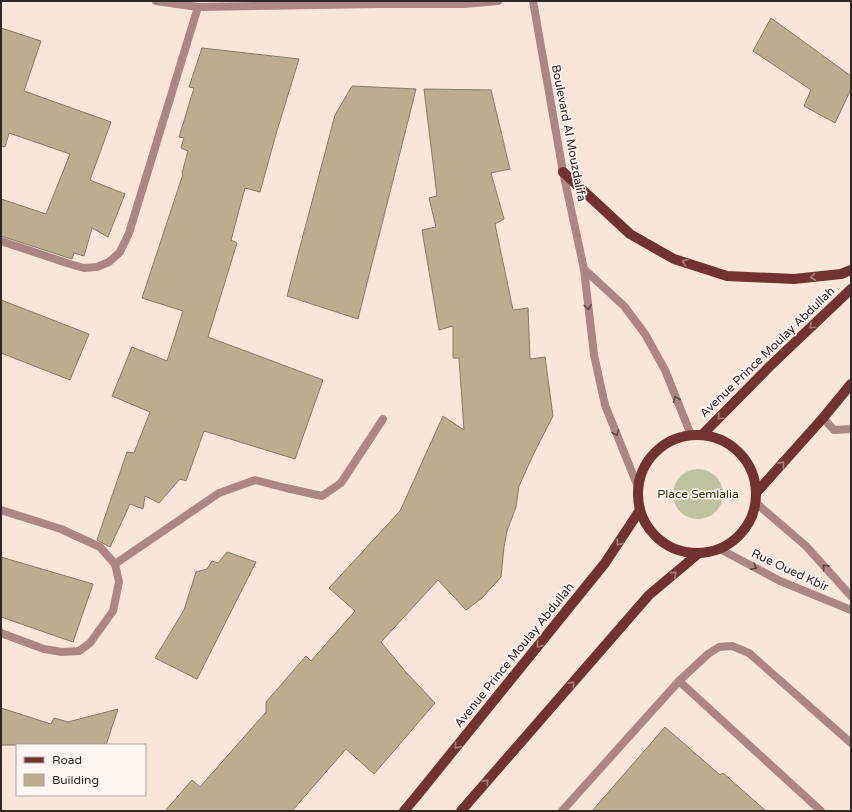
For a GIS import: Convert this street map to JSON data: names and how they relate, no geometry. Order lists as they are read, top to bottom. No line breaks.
{"streets":{"main road":["Avenue Prince Moulay Abdullah"],"street":["Boulevard Al Mouzdalifa","Rue Oued Kbir"]},"crossings":[["Boulevard Al Mouzdalifa","Avenue Prince Moulay Abdullah"],["Boulevard Al Mouzdalifa","Rue Oued Kbir"],["Avenue Prince Moulay Abdullah","Rue Oued Kbir"]],"parks":["Place Semlalia"],"legend":["Road","Building"]}
